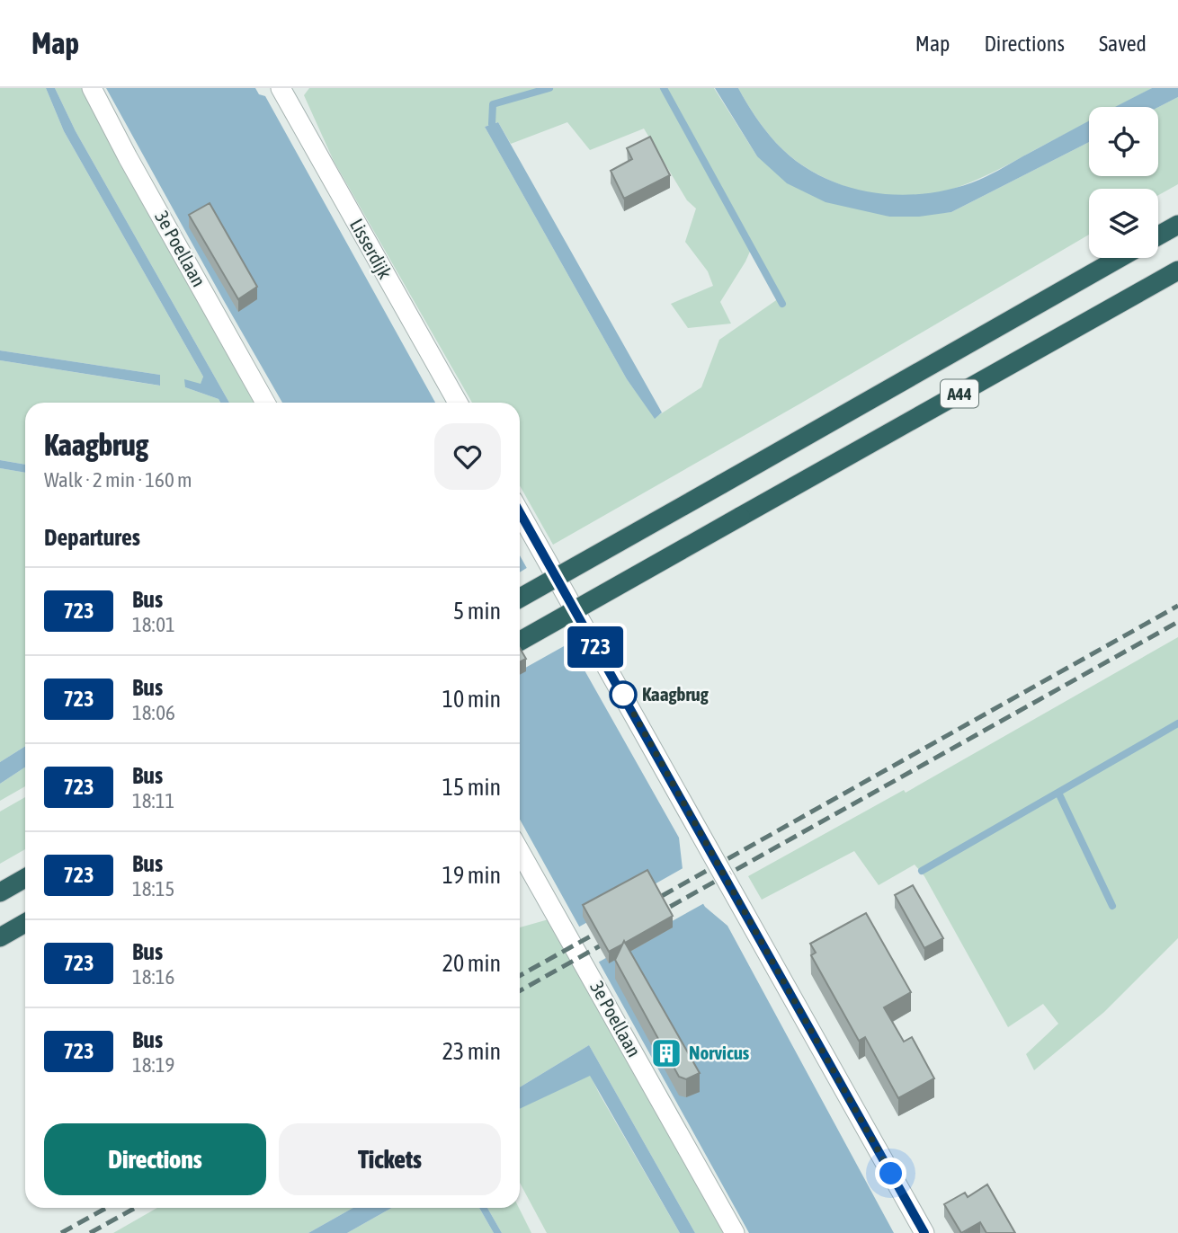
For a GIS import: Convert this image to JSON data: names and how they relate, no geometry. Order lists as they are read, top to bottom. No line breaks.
{"streets":{"highway":["A44"],"street":["3e Poellaan","Lisserdijk"]},"places":{"other":["Kaagbrug"],"building":["Norvicus"]},"lines":["bus line 723"],"page":{"header":"Map","nav":["Map","Directions","Saved"],"on_map":"723","heading":[["Kaagbrug","Walk · 2 min · 160 m"],"Departures"],"list":[{"mark":"723","name":"Bus","note":"18:01","value":"5 min"},{"mark":"723","name":"Bus","note":"18:06","value":"10 min"},{"mark":"723","name":"Bus","note":"18:11","value":"15 min"},{"mark":"723","name":"Bus","note":"18:15","value":"19 min"},{"mark":"723","name":"Bus","note":"18:16","value":"20 min"},{"mark":"723","name":"Bus","note":"18:19","value":"23 min"}],"buttons":["Directions","Tickets"]}}
